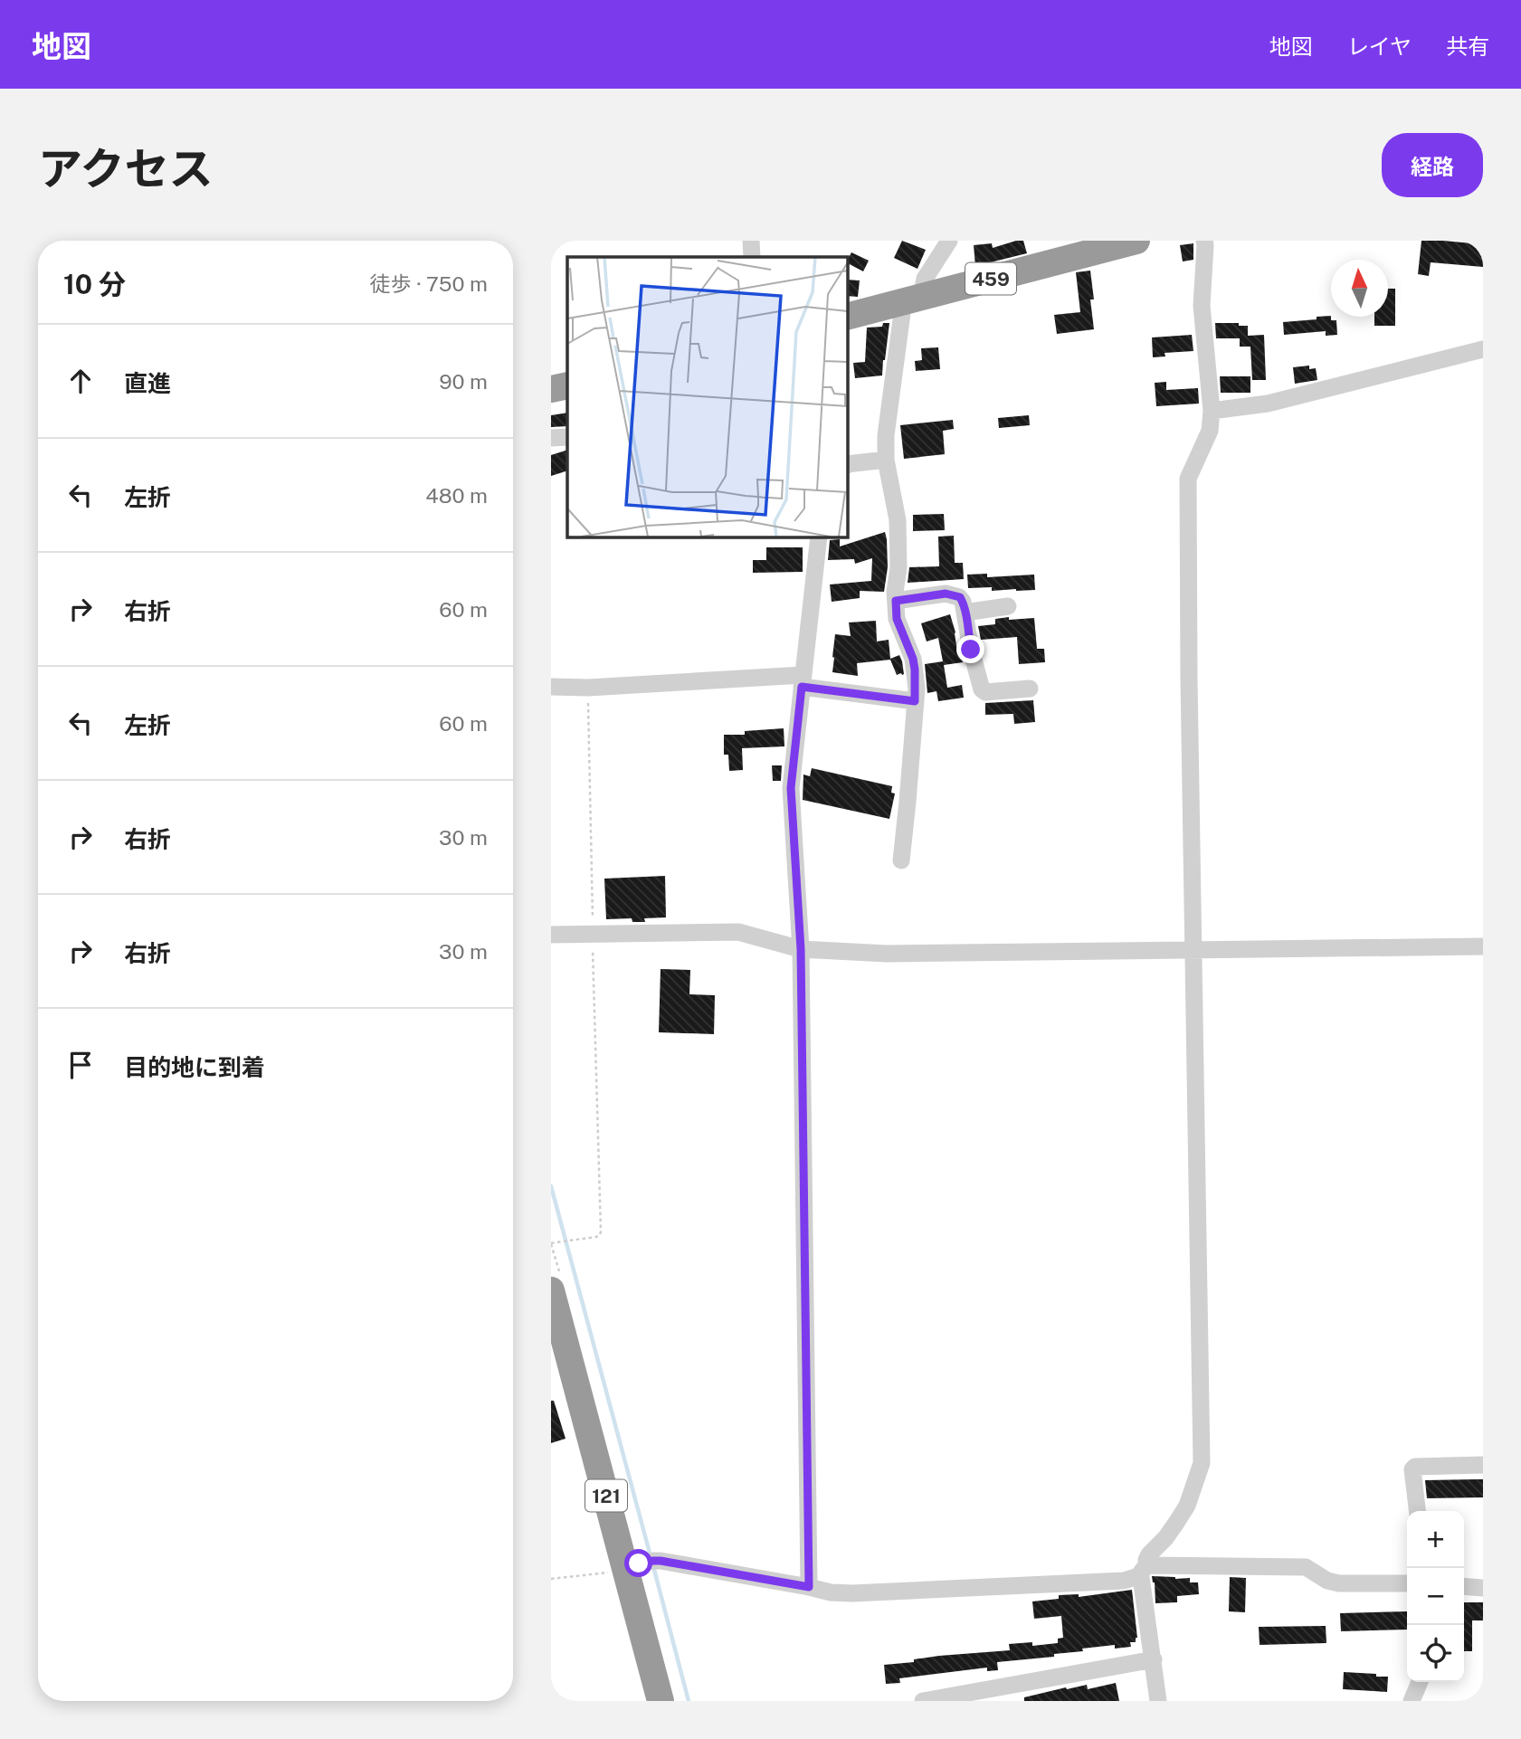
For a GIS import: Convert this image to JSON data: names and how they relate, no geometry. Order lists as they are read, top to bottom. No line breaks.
{"streets":{"highway":["459","121"]},"north":"top","page":{"header":"地図","nav":["地図","レイヤ","共有"],"title":"アクセス","buttons":"経路","heading":["10 分","徒歩 · 750 m"],"list":[["直進","90 m"],["左折","480 m"],["右折","60 m"],["左折","60 m"],["右折","30 m"],["右折","30 m"],"目的地に到着"],"map_buttons":["+","−"]}}
